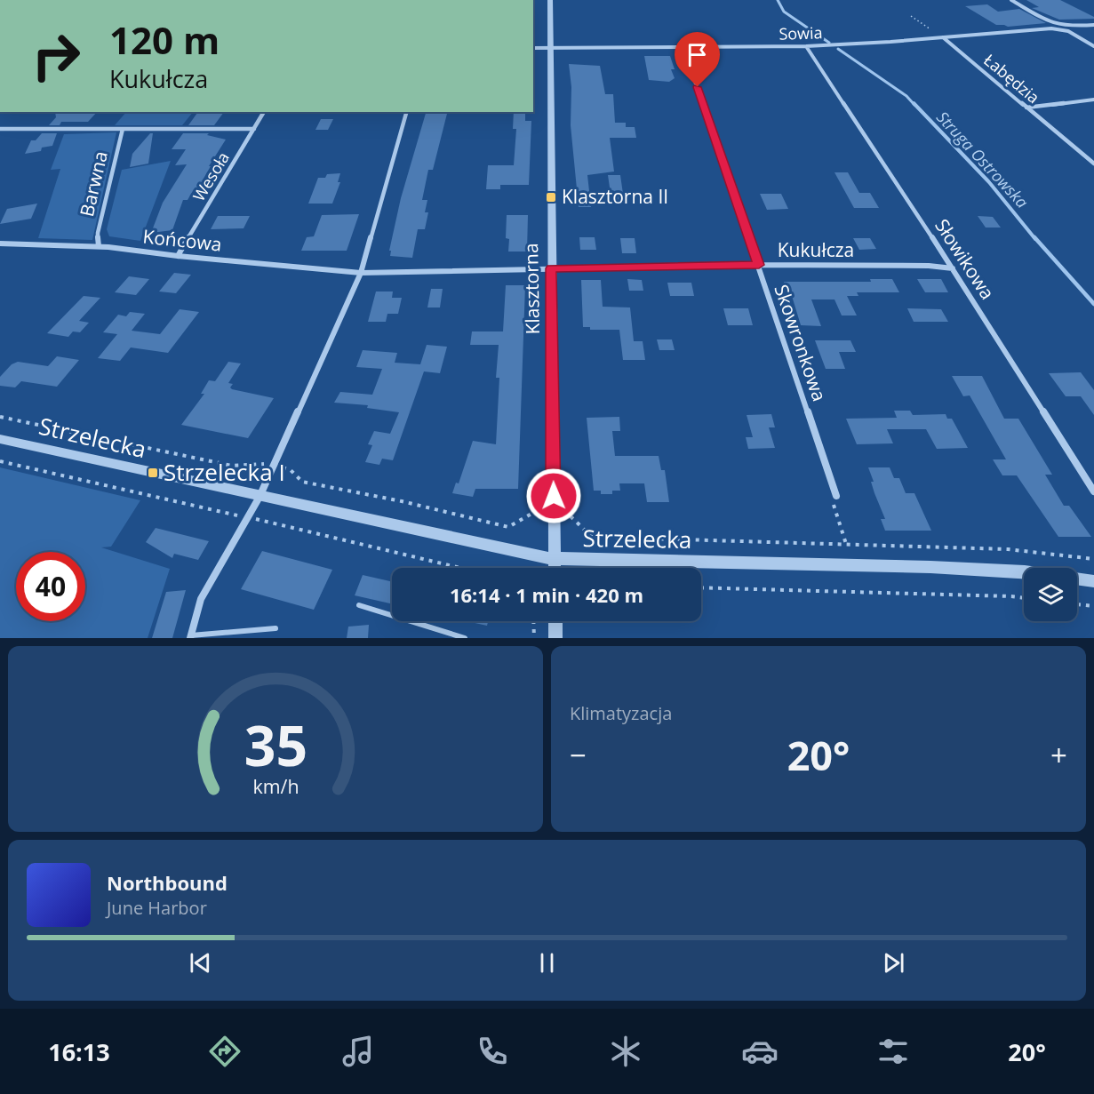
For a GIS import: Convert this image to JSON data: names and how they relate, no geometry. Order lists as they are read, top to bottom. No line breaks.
{"streets":{"street":["Sowia","Łabędzia","Wesoła","Barwna","Końcowa","Kukułcza","Słowikowa","Klasztorna","Skowronkowa","Strzelecka"]},"crossings":[["Sowia","Łabędzia"],["Sowia","Słowikowa"],["Sowia","Klasztorna"],["Sowia","Skowronkowa"],["Wesoła","Końcowa"],["Barwna","Końcowa"],["Końcowa","Kukułcza"],["Końcowa","Klasztorna"],["Kukułcza","Słowikowa"],["Kukułcza","Klasztorna"],["Kukułcza","Skowronkowa"],["Klasztorna","Strzelecka"]],"water":["Struga Ostrowska"],"places":{"transit":["Klasztorna II","Strzelecka I"]},"page":{"turn":["120 m","Kukułcza"],"limit":"40","trip":"16:14 · 1 min · 420 m","tile":"Klimatyzacja","heat":["−","20°","+"],"song":["Northbound","June Harbor"],"tabs":["16:13","20°"],"gauge":["35","km/h"]}}
